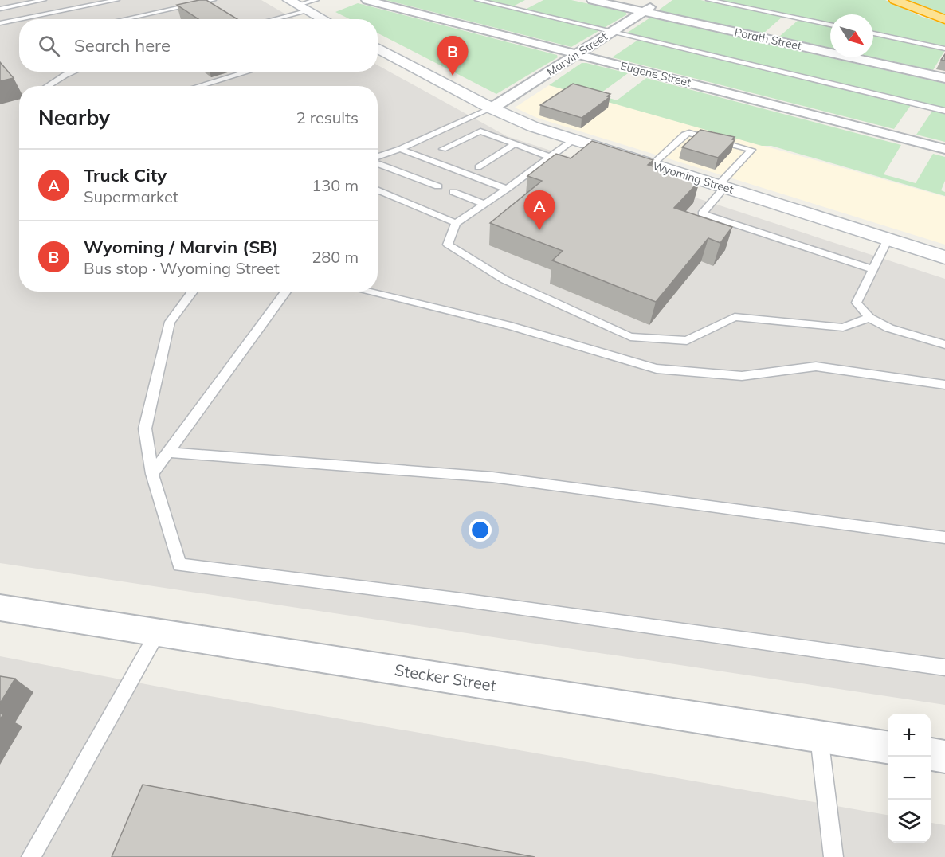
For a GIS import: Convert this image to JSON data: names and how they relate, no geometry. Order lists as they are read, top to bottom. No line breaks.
{"streets":{"main road":["Wyoming Street"],"street":["Porath Street","Marvin Street","Eugene Street","Stecker Street"]},"crossings":[["Porath Street","Marvin Street"],["Marvin Street","Eugene Street"],["Marvin Street","Wyoming Street"]],"north":"bottom right","page":{"search":"Search here","pins":["B","A"],"heading":["Nearby","2 results"],"list":[{"mark":"A","name":"Truck City","note":"Supermarket","value":"130 m"},{"mark":"B","name":"Wyoming / Marvin (SB)","note":"Bus stop · Wyoming Street","value":"280 m"}],"map_buttons":["+","−"]}}
